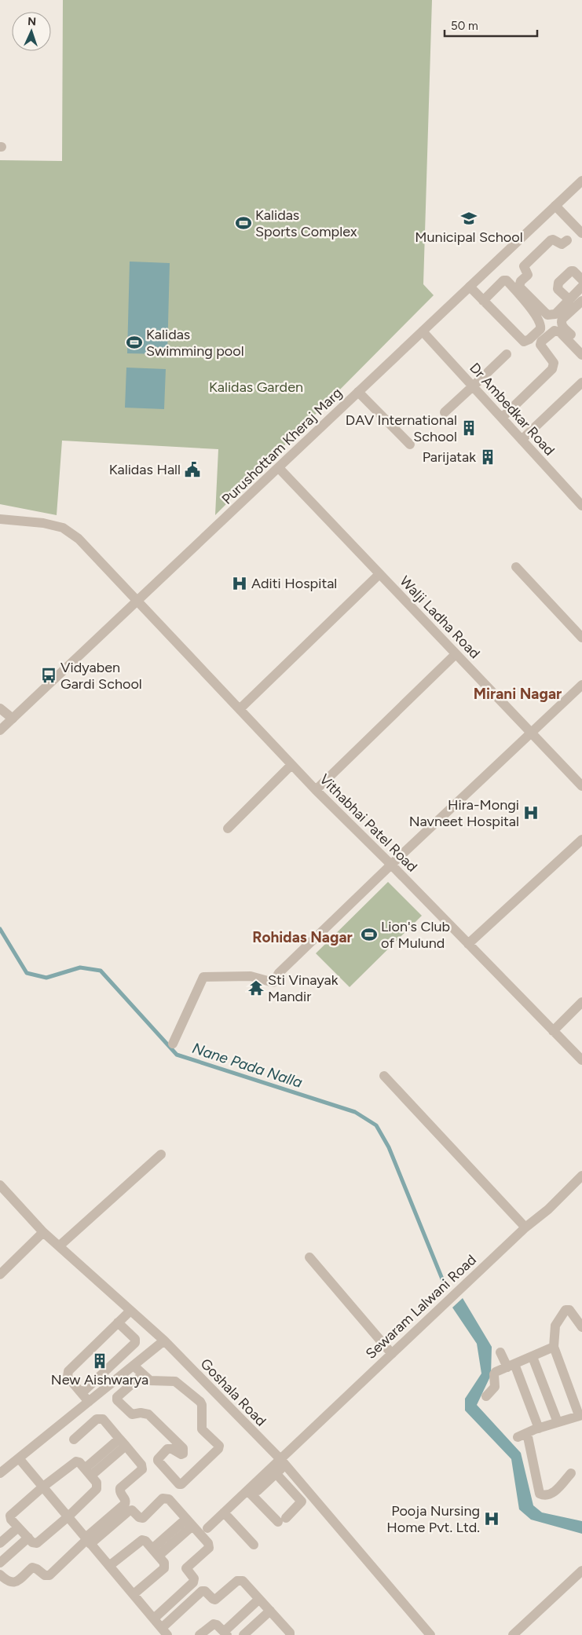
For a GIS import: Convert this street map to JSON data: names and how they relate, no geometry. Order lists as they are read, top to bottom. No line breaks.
{"streets":{"street":["Dr Ambedkar Road","Purushottam Kheraj Marg","Walji Ladha Road","Vithabhai Patel Road","Sewaram Lalwani Road","Goshala Road"]},"crossings":[["Dr Ambedkar Road","Purushottam Kheraj Marg"],["Purushottam Kheraj Marg","Walji Ladha Road"],["Purushottam Kheraj Marg","Vithabhai Patel Road"],["Sewaram Lalwani Road","Goshala Road"]],"districts":["Mirani Nagar","Rohidas Nagar"],"water":["Nane Pada Nalla"],"parks":["Kalidas Garden"],"places":{"school or university":["Municipal School"],"sports":["Kalidas Sports Complex","Kalidas Swimming pool","Lion's Club of Mulund"],"building":["DAV International School","Parijatak","New Aishwarya"],"public building":["Kalidas Hall"],"hospital":["Aditi Hospital","Hira-Mongi Navneet Hospital","Pooja Nursing Home Pvt. Ltd."],"bus stop":["Vidyaben Gardi School"],"temple":["Sti Vinayak Mandir"]},"scale_bar":"50 m","north":"top"}
